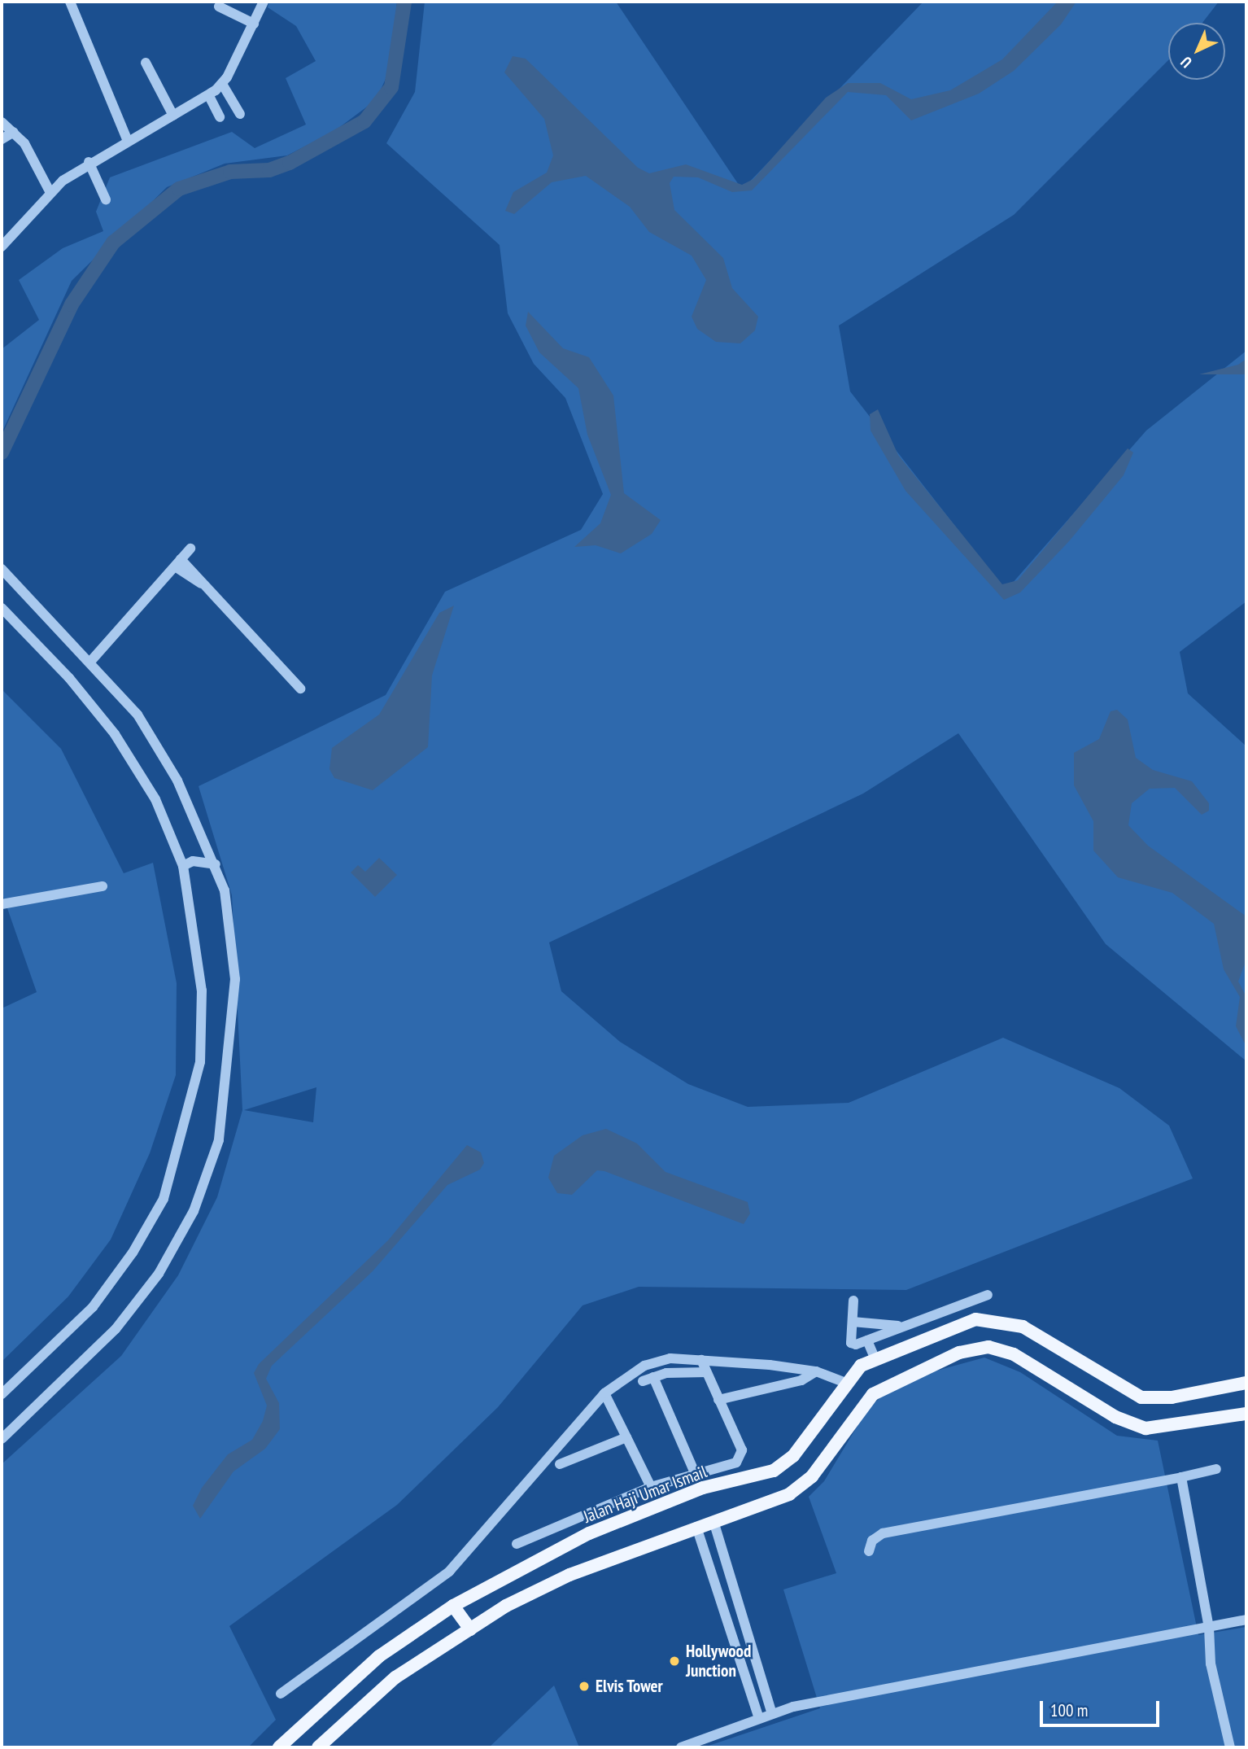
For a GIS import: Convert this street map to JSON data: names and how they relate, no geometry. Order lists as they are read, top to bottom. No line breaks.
{"streets":{"main road":["Jalan Haji Umar Ismail"]},"places":["Hollywood Junction","Elvis Tower"],"scale_bar":"100 m","north":"bottom left"}
